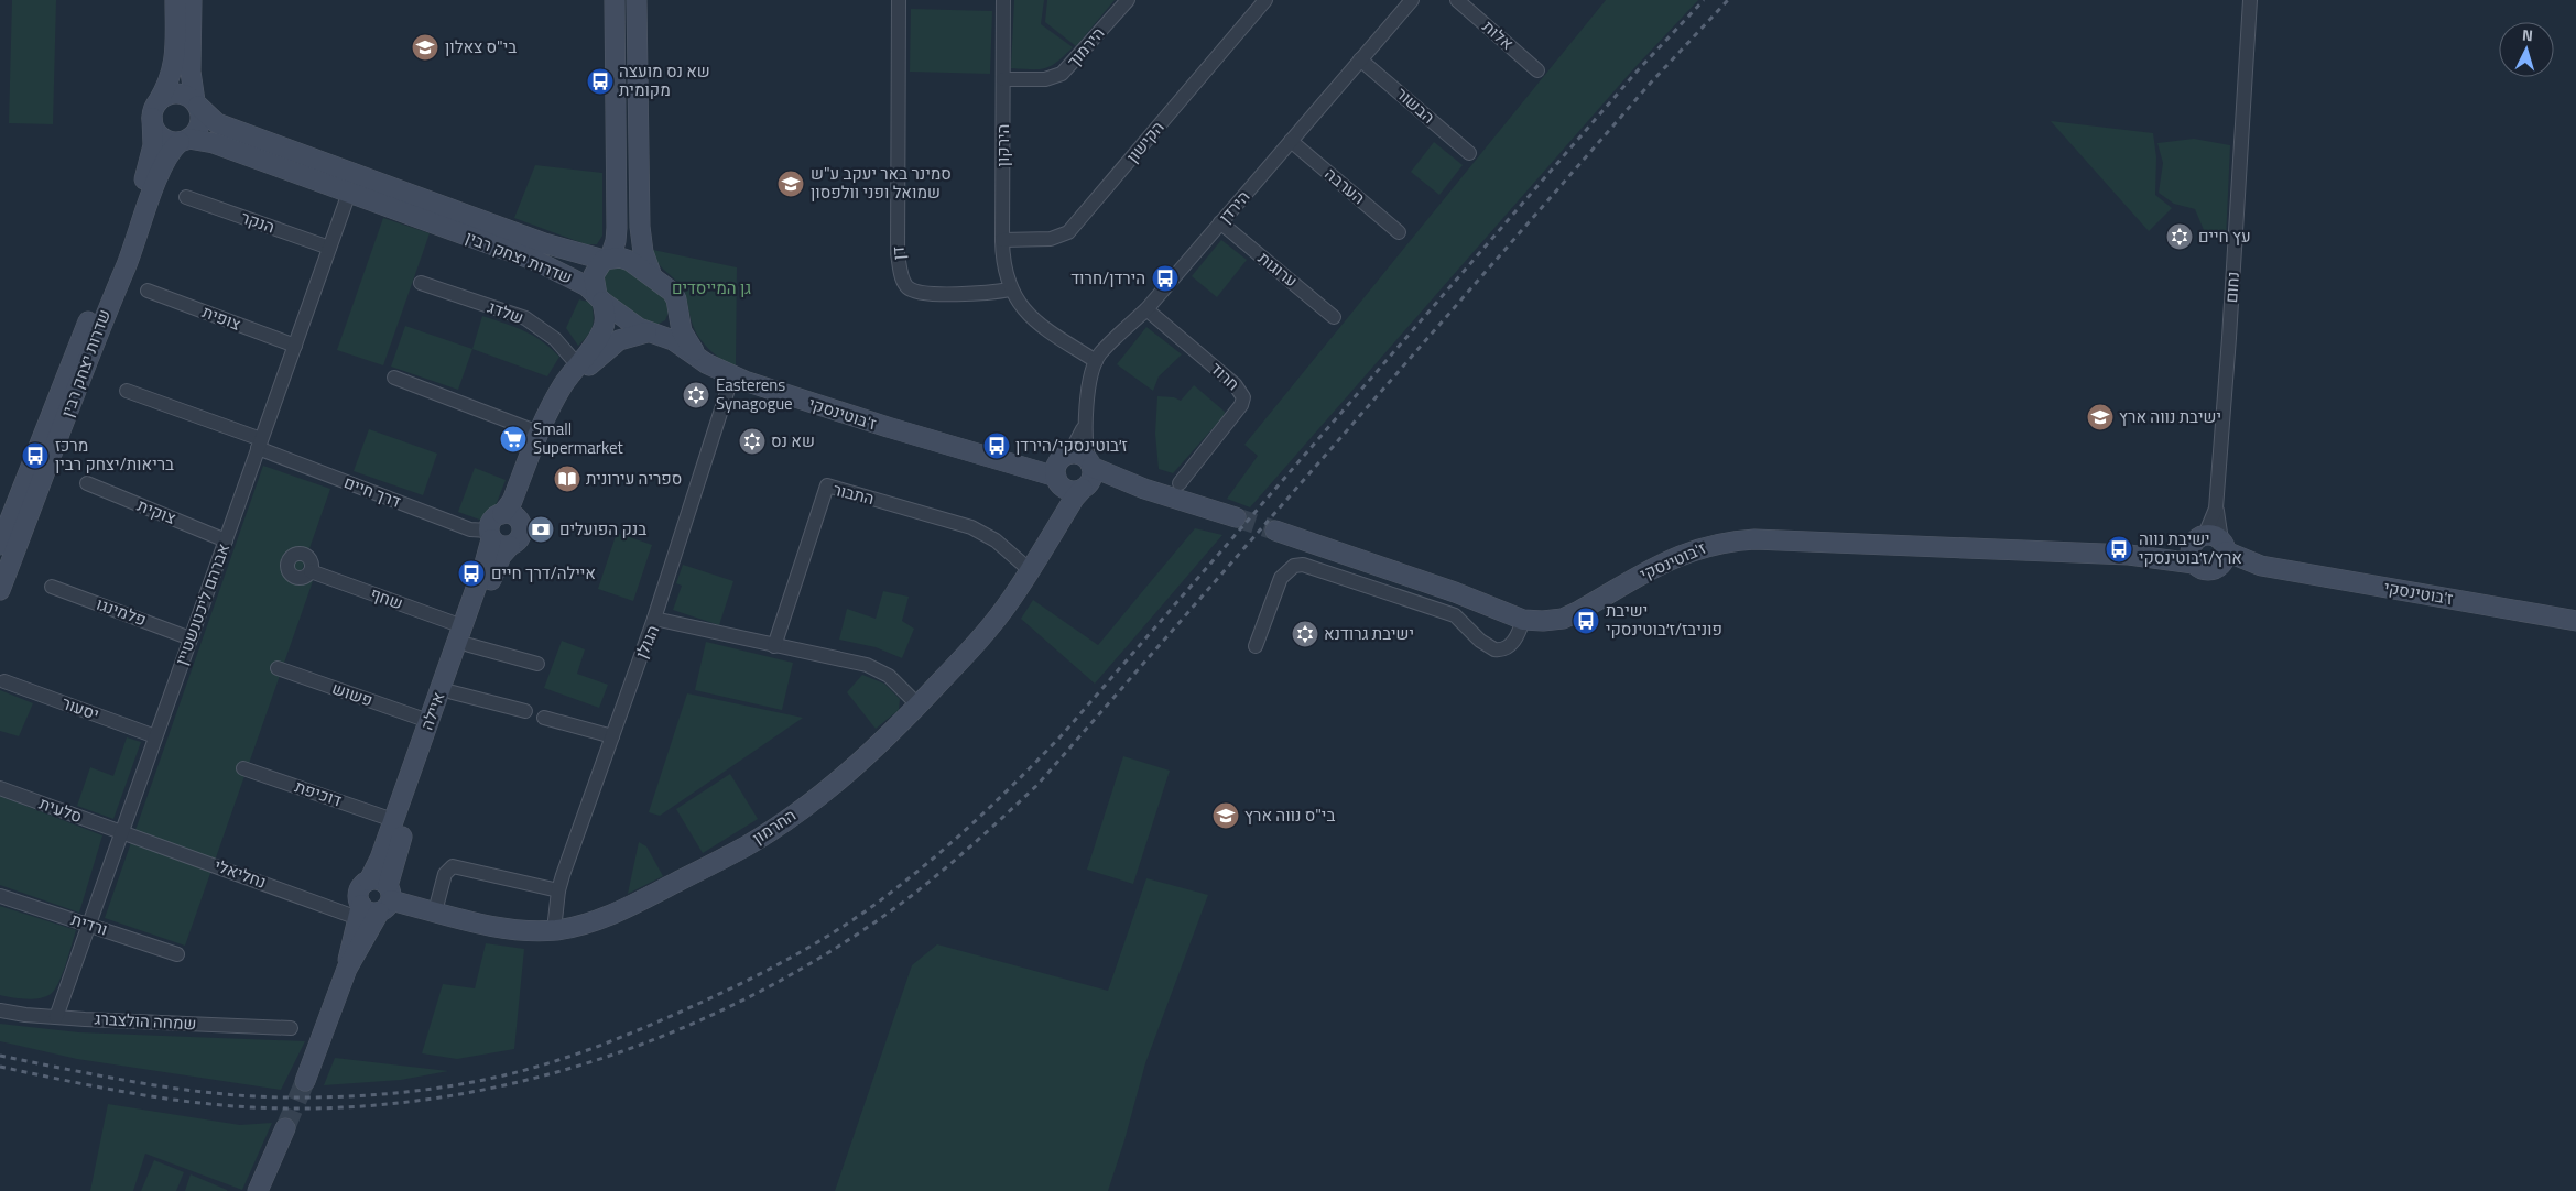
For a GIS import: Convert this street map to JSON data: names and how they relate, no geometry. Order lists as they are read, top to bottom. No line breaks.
{"streets":{"street":["אלות","הירמוך","הבשור","הקישון","הירקון","הערבה","הירדן","הנקר","דן","שדרות יצחק רבין","ערוגות","נחום","שלדג","צופית","חרוד","ז'בוטינסקי","דרך חיים","התבור","צוקית","שחף","אברהם ליכטנשטיין","פלמינגו","הגולן","פשוש","יסעור","איילה","דוכיפת","סלעית","החרמון","נחליאלי","ורדית","שמחה הולצברג"]},"crossings":[["הירמוך","הירקון"],["הבשור","הירדן"],["הקישון","הירקון"],["הירקון","דן"],["הערבה","הירדן"],["הירדן","ערוגות"],["הירדן","חרוד"],["הנקר","אברהם ליכטנשטיין"],["שדרות יצחק רבין","ז'בוטינסקי"],["שדרות יצחק רבין","אברהם ליכטנשטיין"],["נחום","ז'בוטינסקי"],["צופית","אברהם ליכטנשטיין"],["ז'בוטינסקי","החרמון"],["דרך חיים","אברהם ליכטנשטיין"],["דרך חיים","איילה"],["התבור","הגולן"],["התבור","החרמון"],["צוקית","אברהם ליכטנשטיין"],["שחף","איילה"],["אברהם ליכטנשטיין","פלמינגו"],["אברהם ליכטנשטיין","יסעור"],["אברהם ליכטנשטיין","סלעית"],["אברהם ליכטנשטיין","נחליאלי"],["אברהם ליכטנשטיין","ורדית"],["אברהם ליכטנשטיין","שמחה הולצברג"],["הגולן","החרמון"],["פשוש","איילה"],["איילה","דוכיפת"],["איילה","החרמון"],["איילה","נחליאלי"],["סלעית","נחליאלי"]],"parks":["גן המייסדים"],"places":{"school or university":["בי\"ס צאלון","סמינר באר יעקב ע\"ש שמואל ופני וולפסון","ישיבת נווה ארץ","בי\"ס נווה ארץ"],"bus stop":["שא נס מועצה מקומית","הירדן/חרוד","ז׳בוטינסקי/הירדן","מרכז בריאות/יצחק רבין","ישיבת נווה ארץ/ז׳בוטינסקי","איילה/דרך חיים","ישיבת פוניבז/ז׳בוטינסקי"],"synagogue":["עץ חיים","Easterens Synagogue","שא נס","ישיבת גרודנא"],"supermarket":["Small Supermarket"],"library":["ספריה עירונית"],"bank":["בנק הפועלים"]},"north":"top"}
